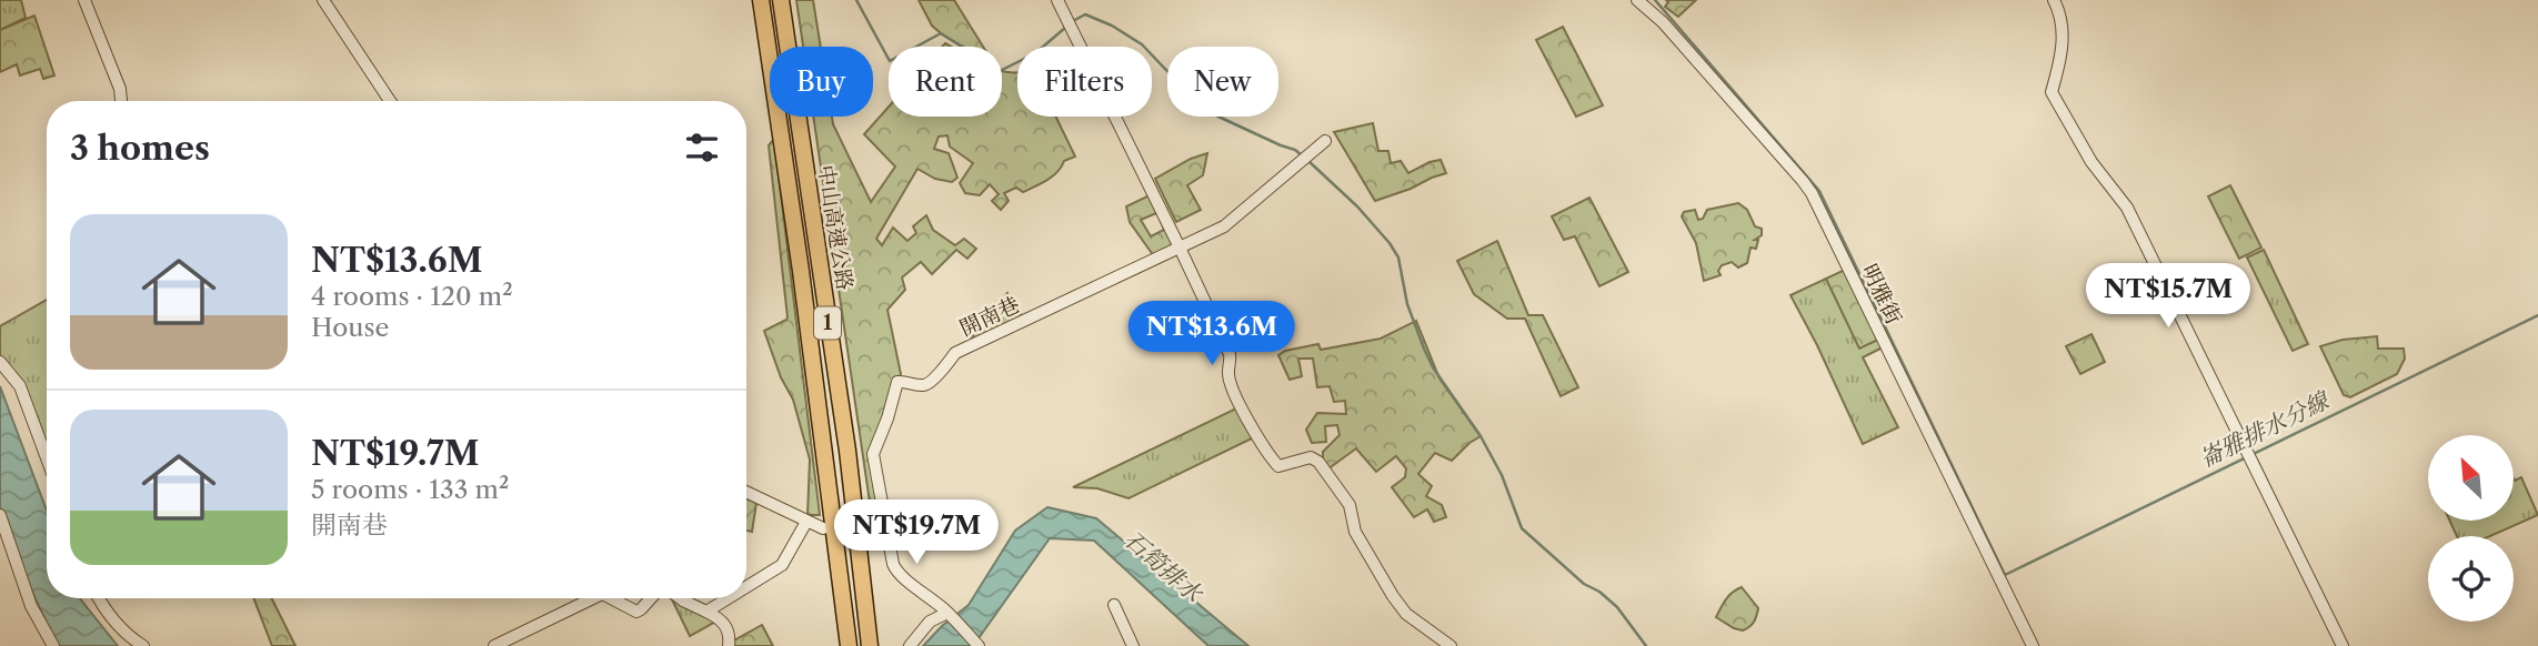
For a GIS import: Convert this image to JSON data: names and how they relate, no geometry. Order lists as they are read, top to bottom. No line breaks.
{"streets":{"highway":["中山高速公路","1"],"street":["明雅街","開南巷"]},"water":["崙雅排水分線","石筍排水"],"north":"top left","page":{"chip":["Buy","Rent","Filters","New"],"heading":"3 homes","list":[{"name":"NT$13.6M","note":"4 rooms · 120 m² · House"},{"name":"NT$19.7M","note":"5 rooms · 133 m² · 開南巷"}],"price":["NT$15.7M","NT$13.6M","NT$19.7M"]}}
